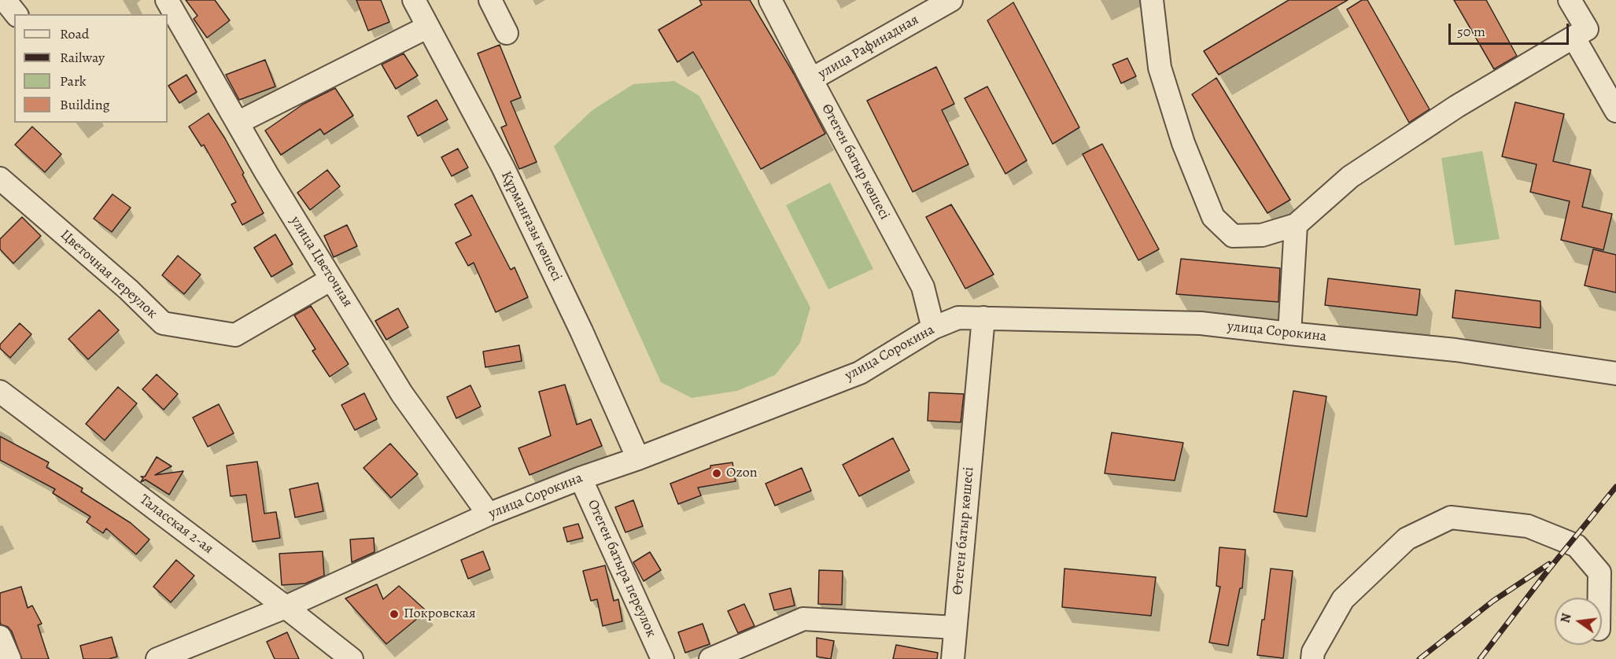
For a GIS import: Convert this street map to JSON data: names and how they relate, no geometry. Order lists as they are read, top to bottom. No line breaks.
{"streets":{"street":["улица Рафинадная","Өтеген батыр көшесі","Құрманғазы көшесі","улица Цветочная","Цветочная переулок","улица Сорокина","Таласская 2-ая","Отеген батыра переулок"]},"crossings":[["улица Рафинадная","Өтеген батыр көшесі"],["Өтеген батыр көшесі","улица Сорокина"],["Құрманғазы көшесі","улица Сорокина"],["улица Цветочная","Цветочная переулок"],["улица Цветочная","улица Сорокина"],["улица Сорокина","Таласская 2-ая"],["улица Сорокина","Отеген батыра переулок"]],"places":["Ozon","Покровская"],"legend":["Road","Railway","Park","Building"],"scale_bar":"50 m","north":"left"}
